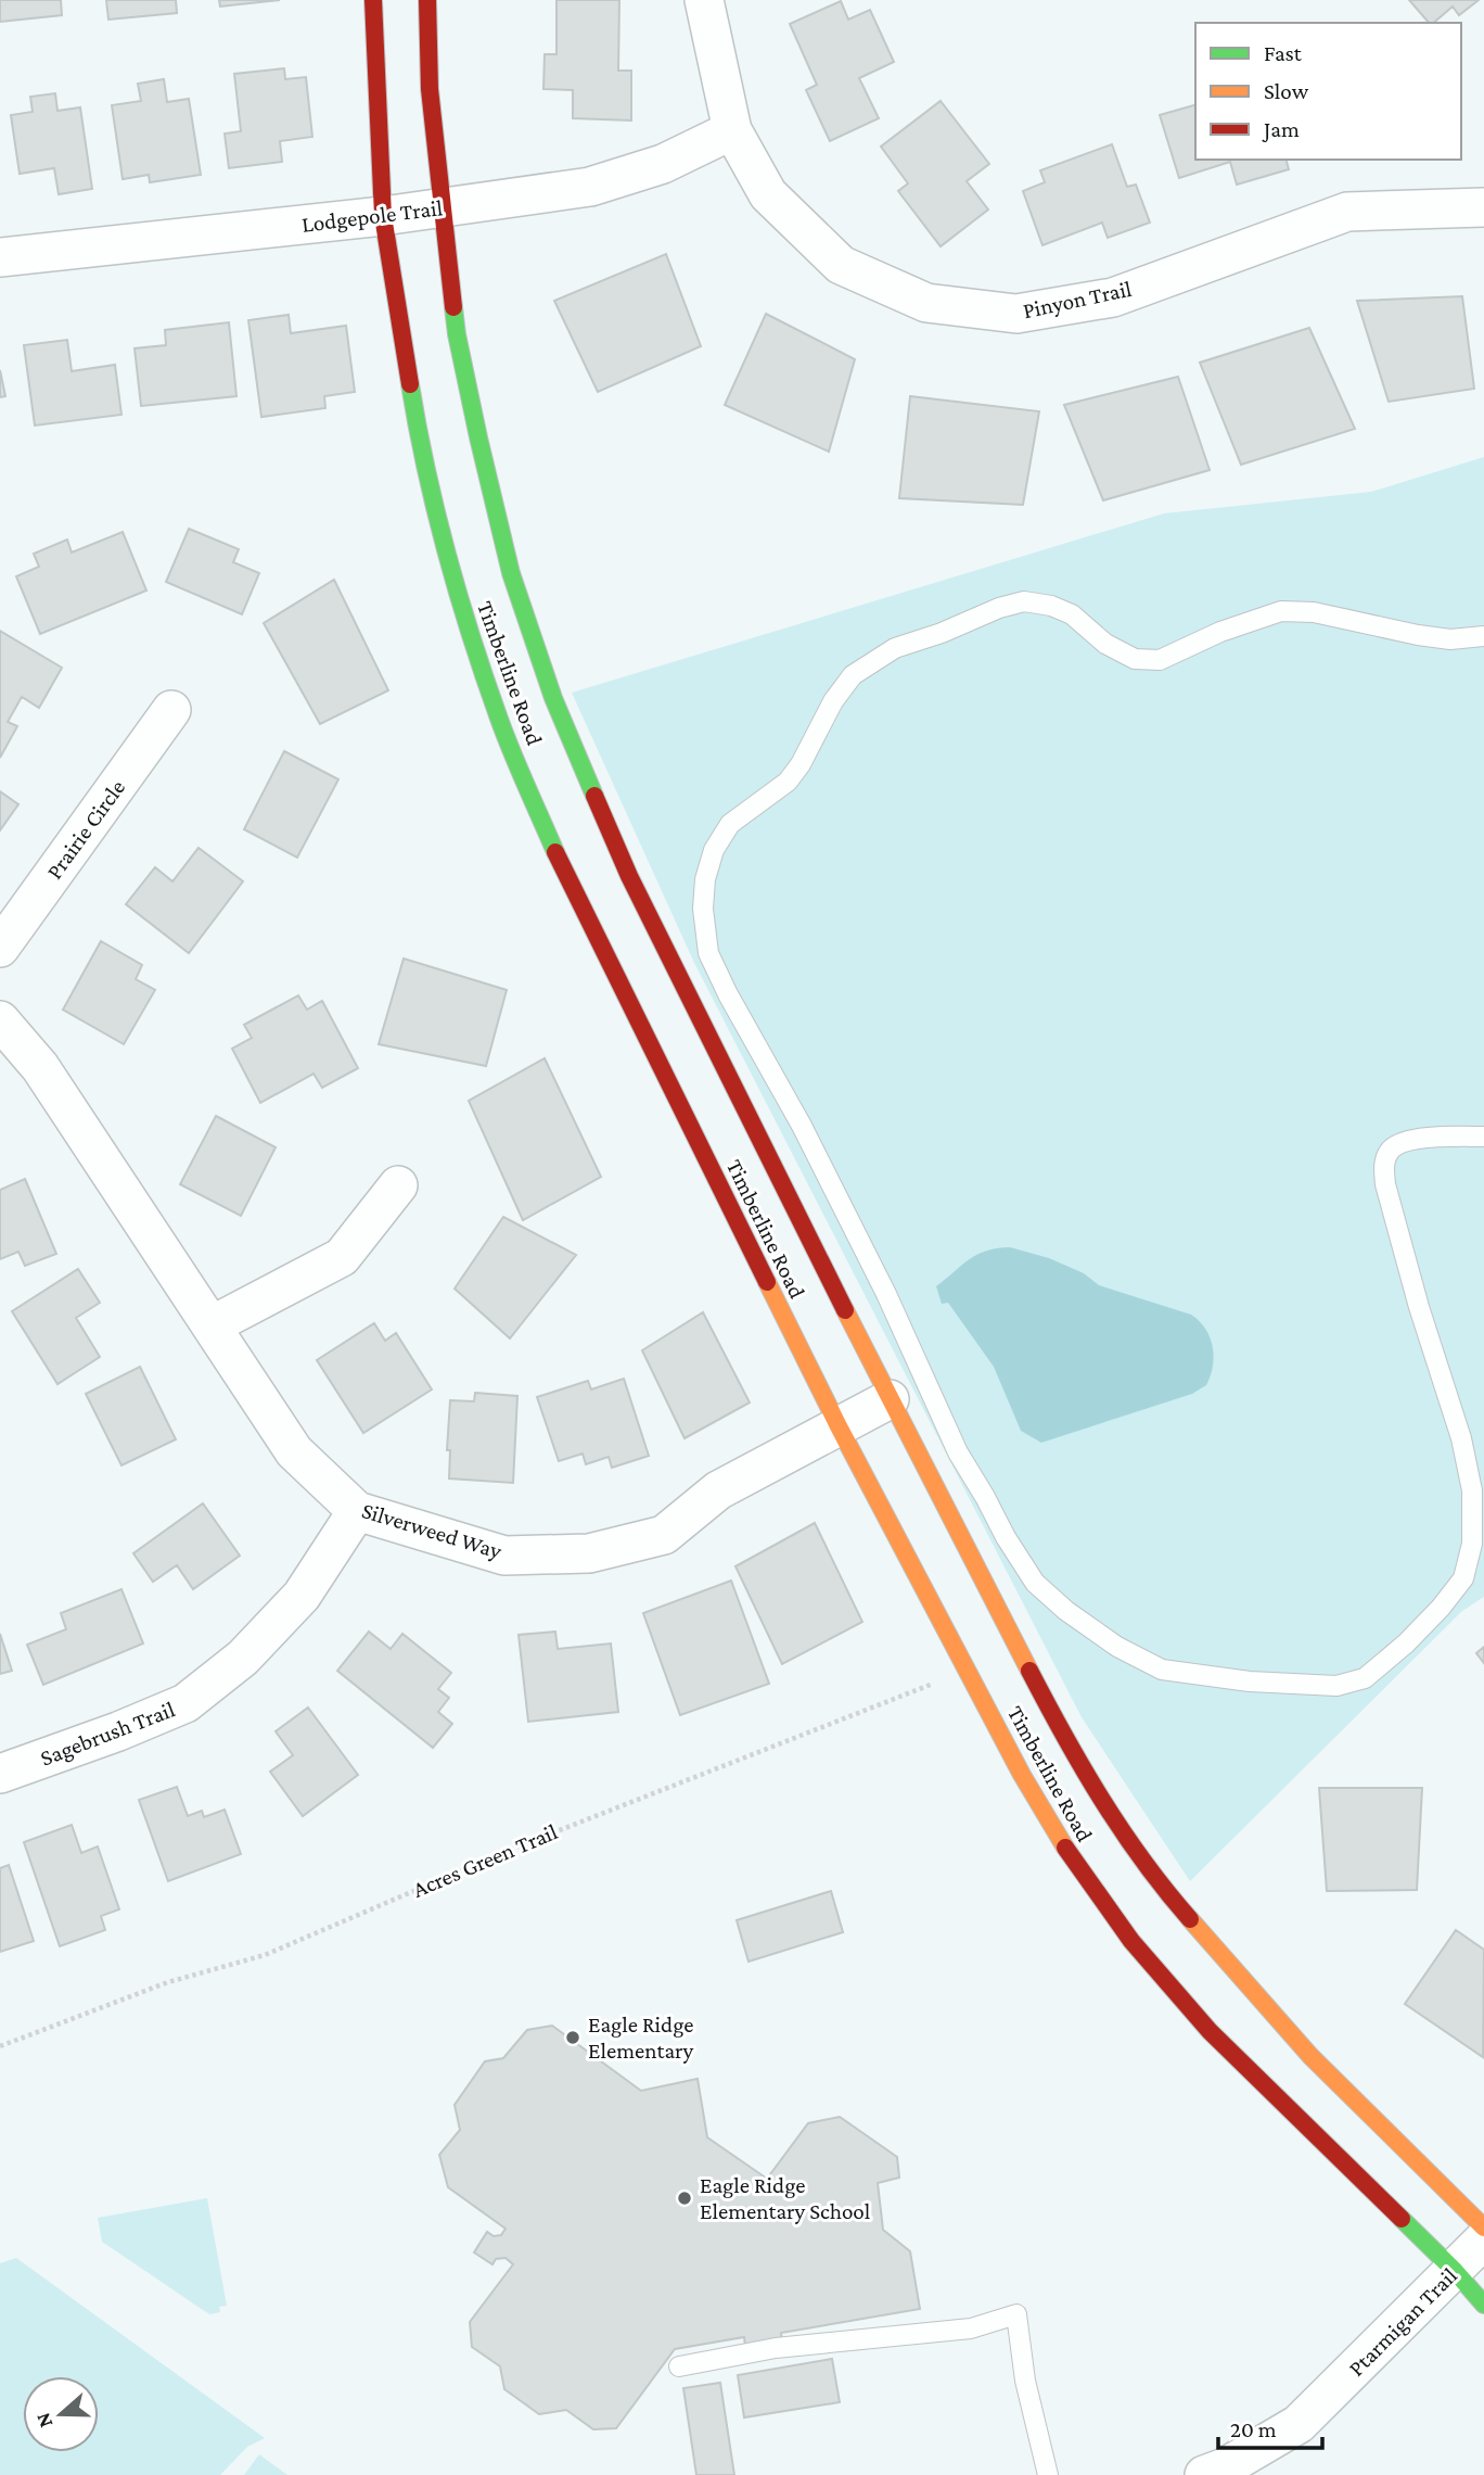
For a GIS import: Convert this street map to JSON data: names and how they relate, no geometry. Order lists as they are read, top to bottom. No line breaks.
{"streets":{"street":["Lodgepole Trail","Pinyon Trail","Timberline Road","Prairie Circle","Silverweed Way","Sagebrush Trail","Ptarmigan Trail"],"path":["Acres Green Trail"]},"crossings":[["Lodgepole Trail","Pinyon Trail"],["Lodgepole Trail","Timberline Road"],["Timberline Road","Silverweed Way"],["Timberline Road","Acres Green Trail"],["Timberline Road","Ptarmigan Trail"],["Silverweed Way","Sagebrush Trail"]],"places":["Eagle Ridge Elementary","Eagle Ridge Elementary School"],"legend":["Fast","Slow","Jam"],"scale_bar":"20 m","north":"left"}
